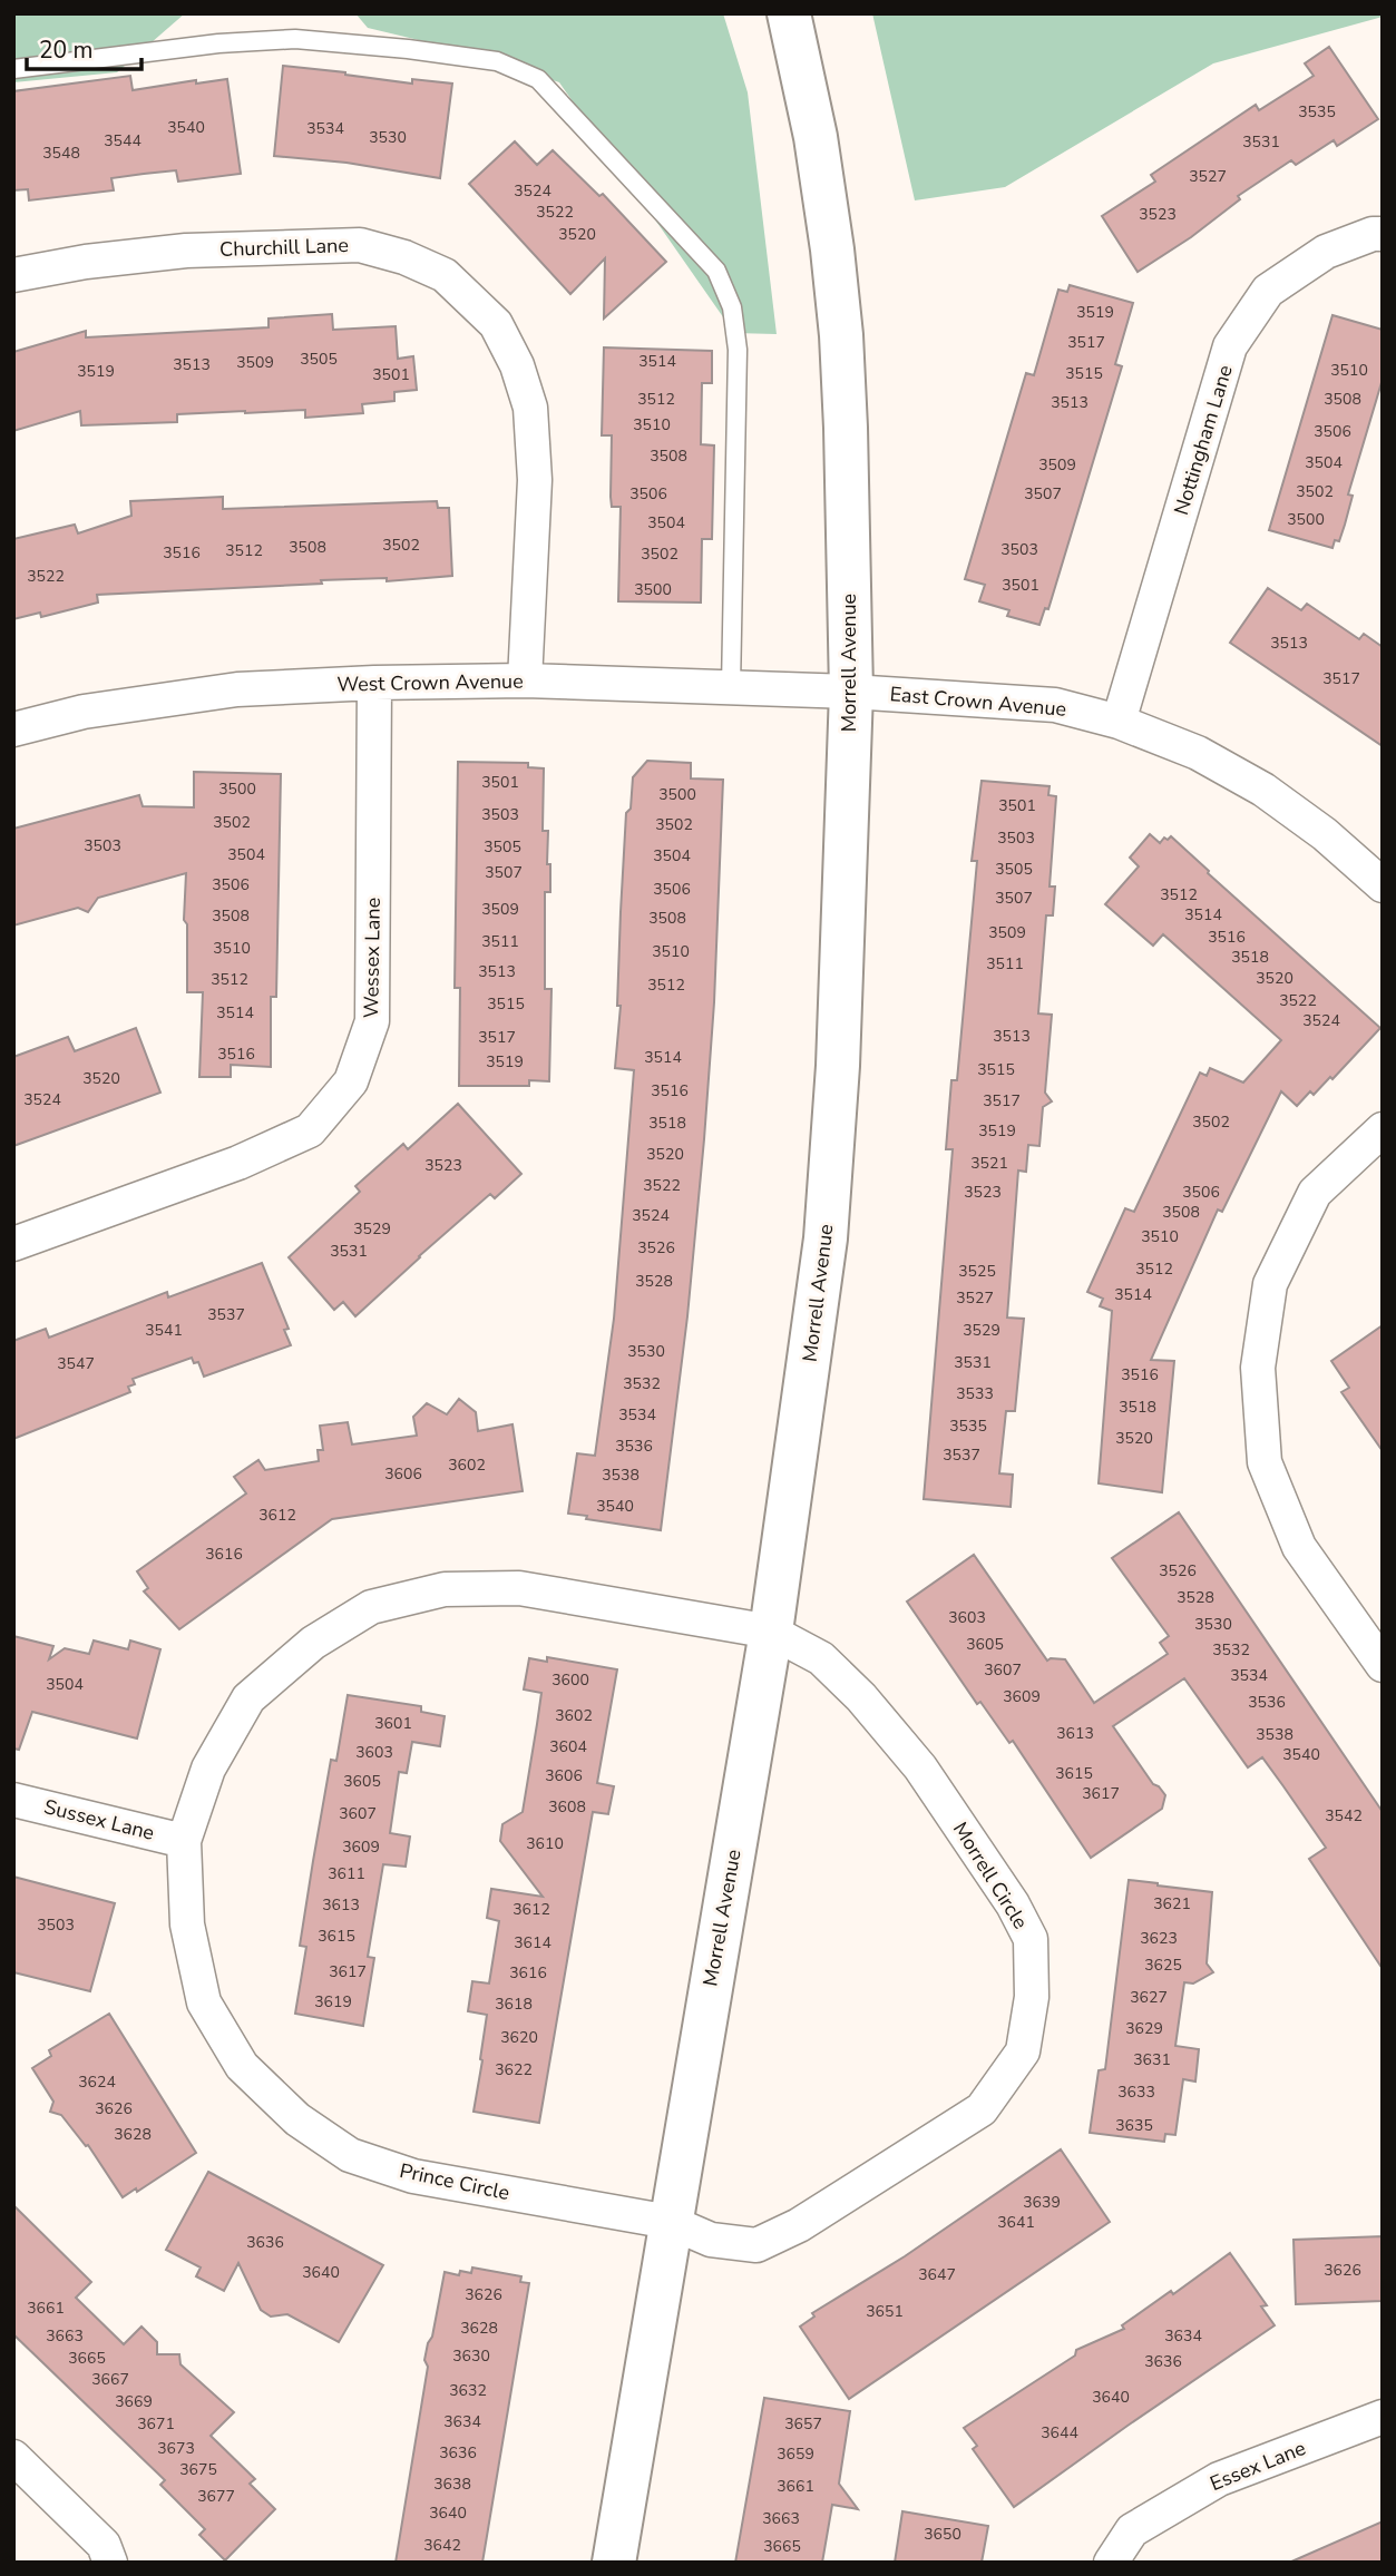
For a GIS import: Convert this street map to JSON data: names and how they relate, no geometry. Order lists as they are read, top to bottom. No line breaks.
{"streets":{"street":["Churchill Lane","Nottingham Lane","Morrell Avenue","West Crown Avenue","East Crown Avenue","Wessex Lane","Sussex Lane","Morrell Circle","Prince Circle","Essex Lane"]},"crossings":[["Churchill Lane","West Crown Avenue"],["Nottingham Lane","East Crown Avenue"],["Morrell Avenue","West Crown Avenue"],["Morrell Avenue","East Crown Avenue"],["Morrell Avenue","Morrell Circle"],["Morrell Avenue","Prince Circle"],["West Crown Avenue","East Crown Avenue"],["West Crown Avenue","Wessex Lane"],["Sussex Lane","Prince Circle"],["Morrell Circle","Prince Circle"]],"house_numbers":["3535","3540","3534","3530","3544","3531","3548","3527","3524","3522","3523","3520","3519","3517","3505","3514","3509","3513","3510","3519","3515","3501","3512","3508","3513","3510","3506","3508","3504","3509","3502","3506","3507","3500","3504","3502","3508","3503","3512","3516","3502","3522","3501","3500","3513","3517","3501","3500","3500","3501","3503","3502","3502","3503","3503","3505","3504","3504","3505","3507","3506","3506","3512","3507","3509","3514","3508","3508","3509","3516","3511","3510","3510","3518","3511","3513","3520","3512","3512","3522","3515","3514","3524","3513","3517","3516","3514","3519","3515","3520","3516","3524","3517","3502","3518","3519","3520","3521","3523","3522","3523","3506","3508","3524","3529","3510","3526","3531","3512","3525","3528","3514","3527","3537","3541","3529","3530","3531","3547","3516","3532","3533","3518","3534","3535","3520","3536","3537","3602","3606","3538","3540","3612","3616","3526","3528","3603","3530","3605","3532","3607","3534","3600","3504","3609","3536","3602","3601","3613","3538","3604","3603","3540","3615","3606","3605","3617","3608","3607","3542","3610","3609","3611","3621","3613","3612","3503","3615","3623","3614","3625","3617","3616","3627","3619","3618","3629","3620","3631","3622","3624","3633","3626","3635","3628","3639","3641","3636","3626","3640","3647","3626","3661","3651","3628","3663","3634","3630","3665","3636","3667","3632","3640","3669","3634","3671","3657","3644","3673","3636","3659","3675","3638","3661","3677","3640","3663","3650","3642","3665"],"scale_bar":"20 m"}
